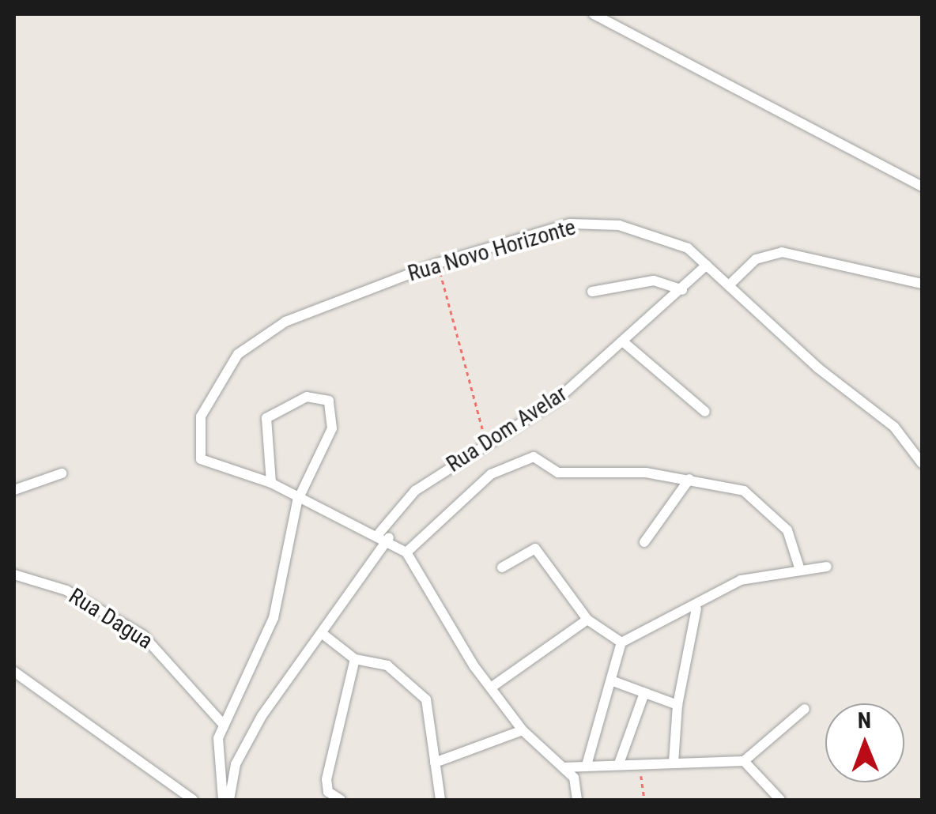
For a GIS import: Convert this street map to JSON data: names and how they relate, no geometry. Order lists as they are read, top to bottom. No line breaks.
{"streets":{"street":["Rua Novo Horizonte","Rua Dom Avelar","Rua Dagua"]},"crossings":[["Rua Novo Horizonte","Rua Dom Avelar"]],"north":"top"}
